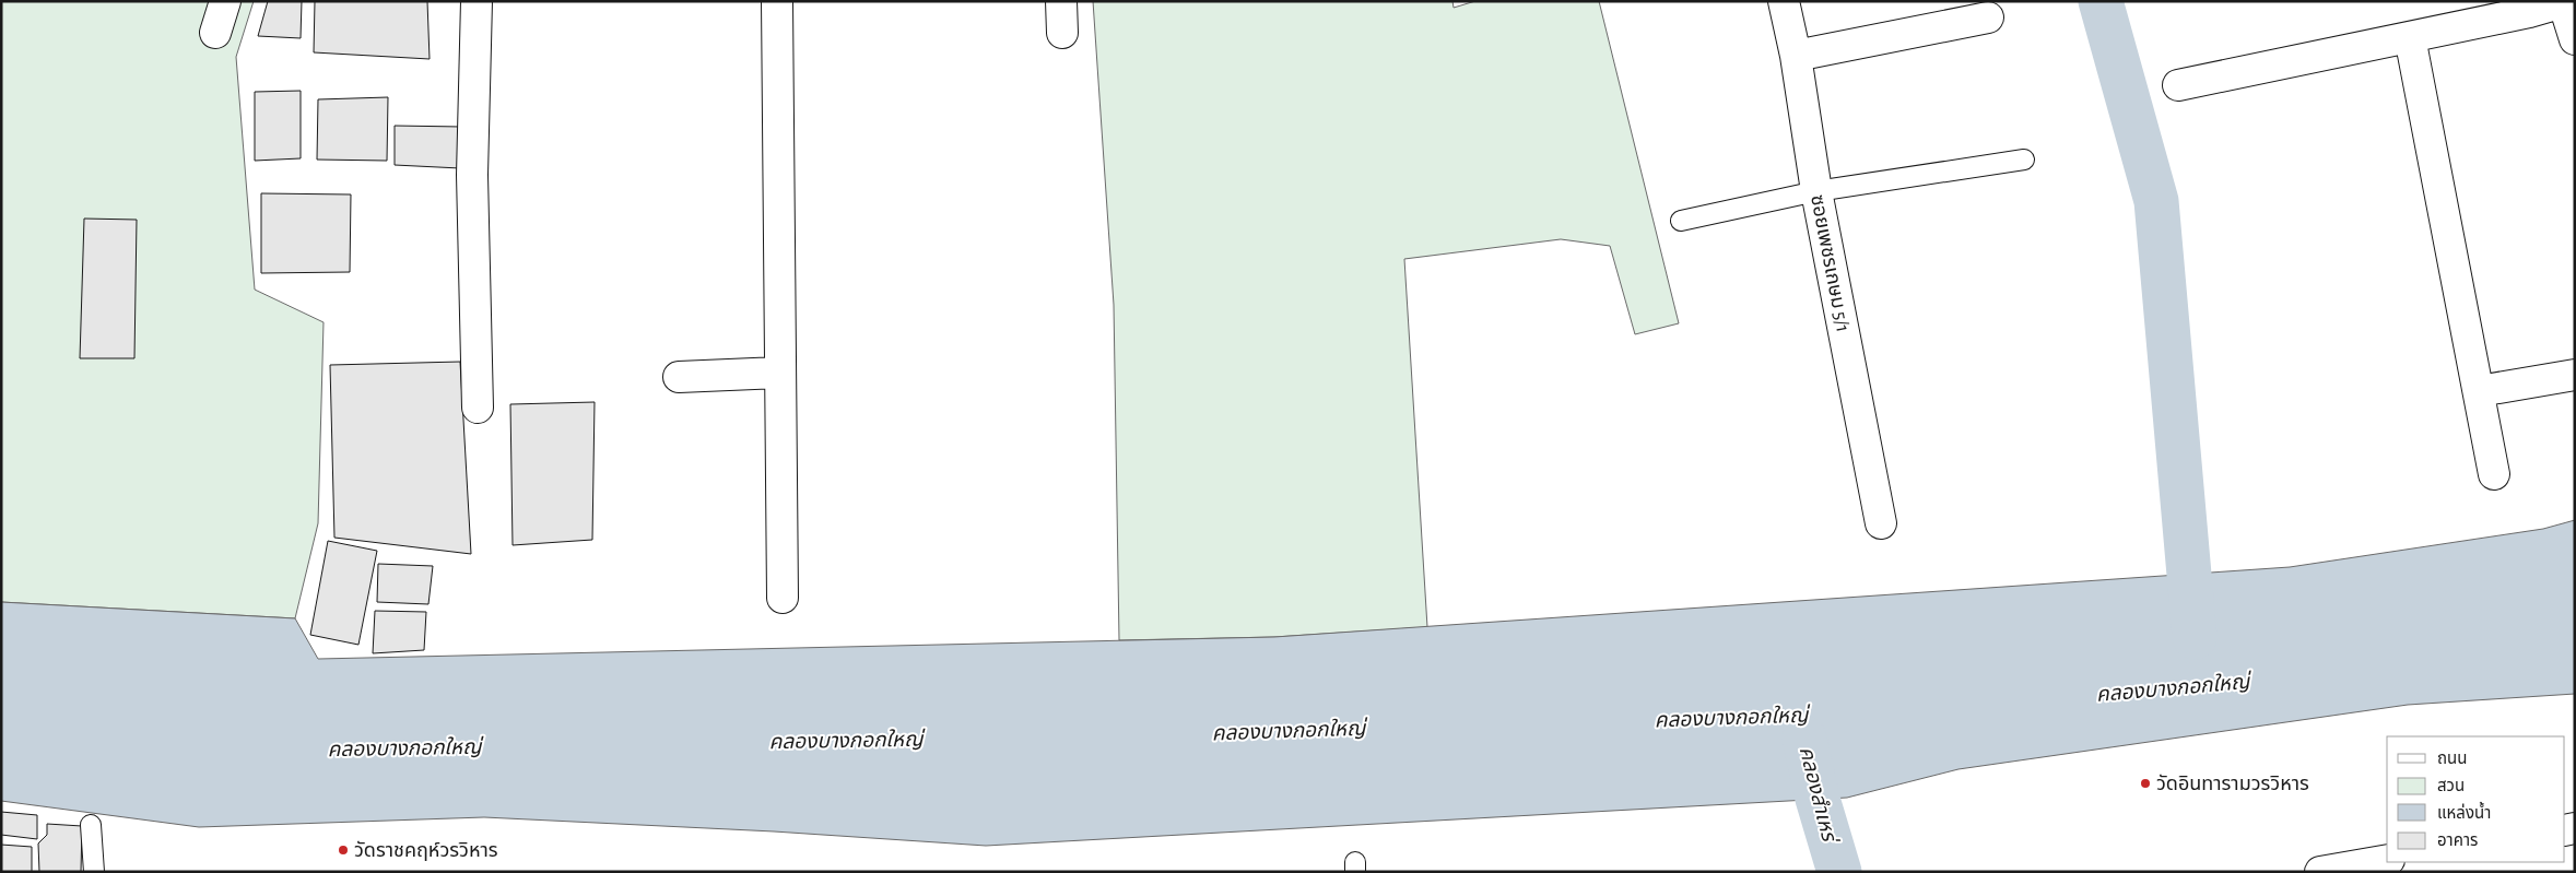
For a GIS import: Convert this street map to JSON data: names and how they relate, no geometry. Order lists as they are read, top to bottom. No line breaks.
{"streets":{"street":["ซอยเพชรเกษม 5/1"]},"water":["คลองบางกอกใหญ่","คลองสำเหร่"],"places":["วัดอินทารามวรวิหาร","วัดราชคฤห์วรวิหาร"],"legend":["ถนน","สวน","แหล่งน้ำ","อาคาร"]}
